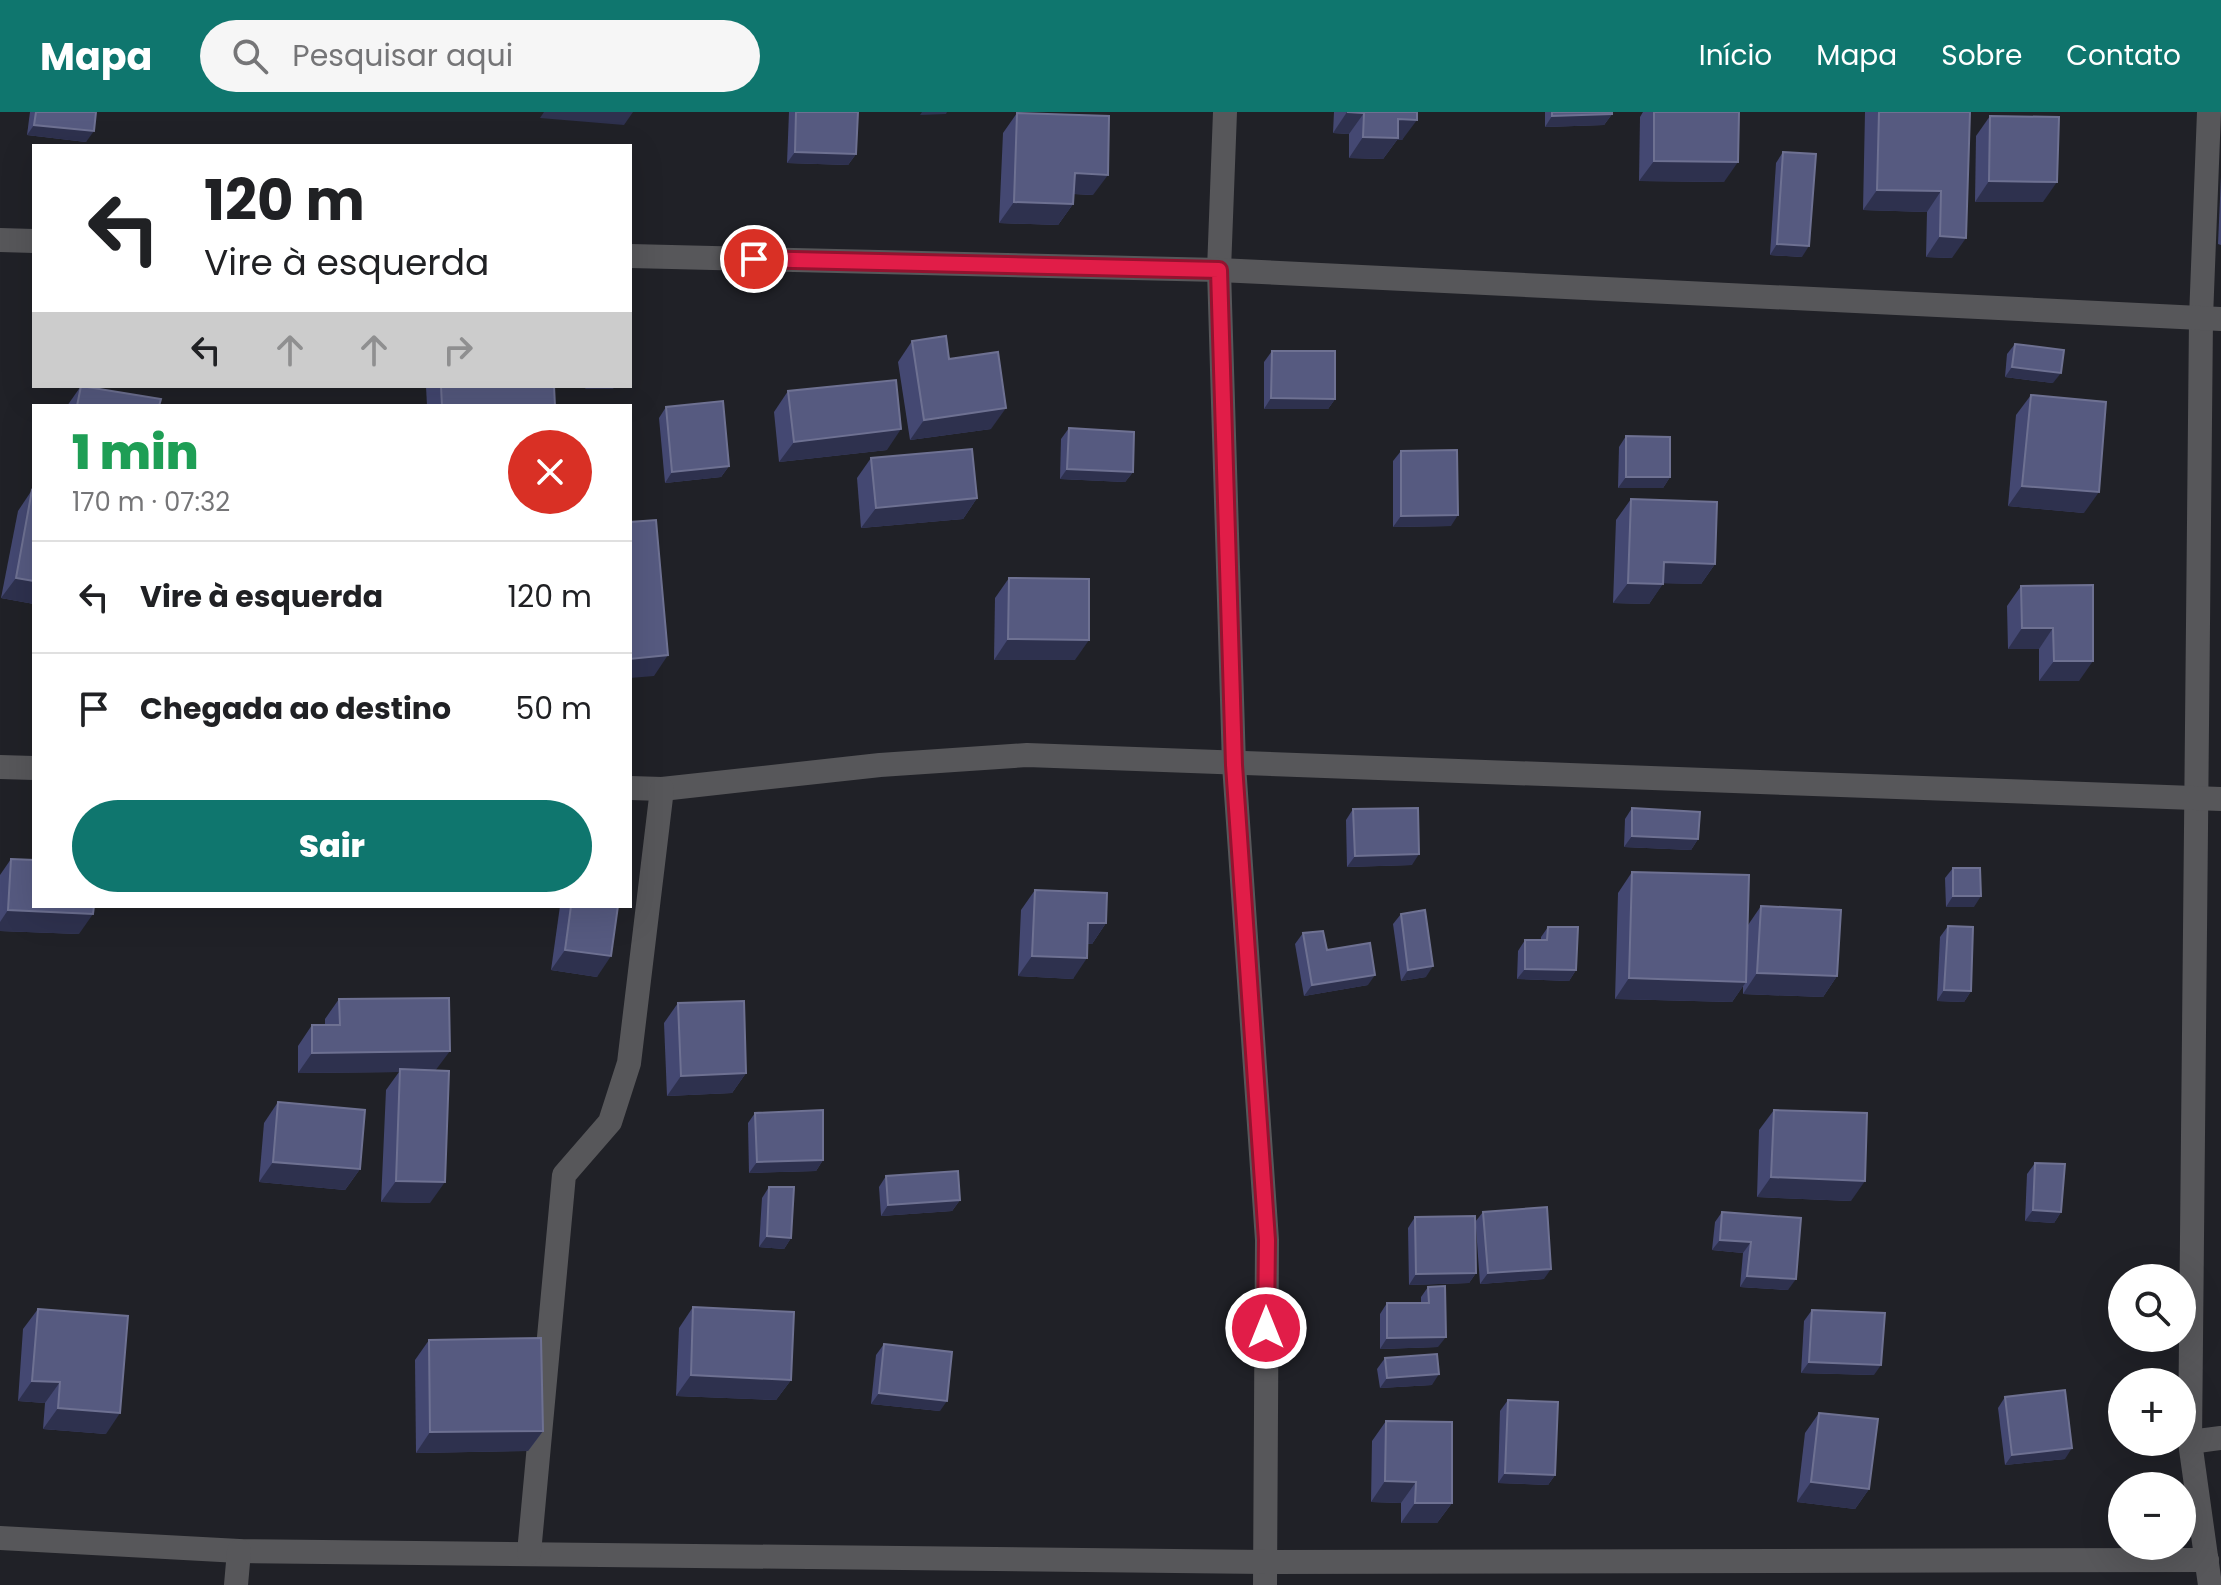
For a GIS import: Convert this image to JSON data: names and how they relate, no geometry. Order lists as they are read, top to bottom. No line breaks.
{"page":{"header":"Mapa","search":"Pesquisar aqui","nav":["Início","Mapa","Sobre","Contato"],"turn":["120 m","Vire à esquerda"],"heading":["1 min","170 m · 07:32"],"list":[{"name":"Vire à esquerda","value":"120 m"},{"name":"Chegada ao destino","value":"50 m"}],"buttons":"Sair","map_buttons":["+","−"]}}
